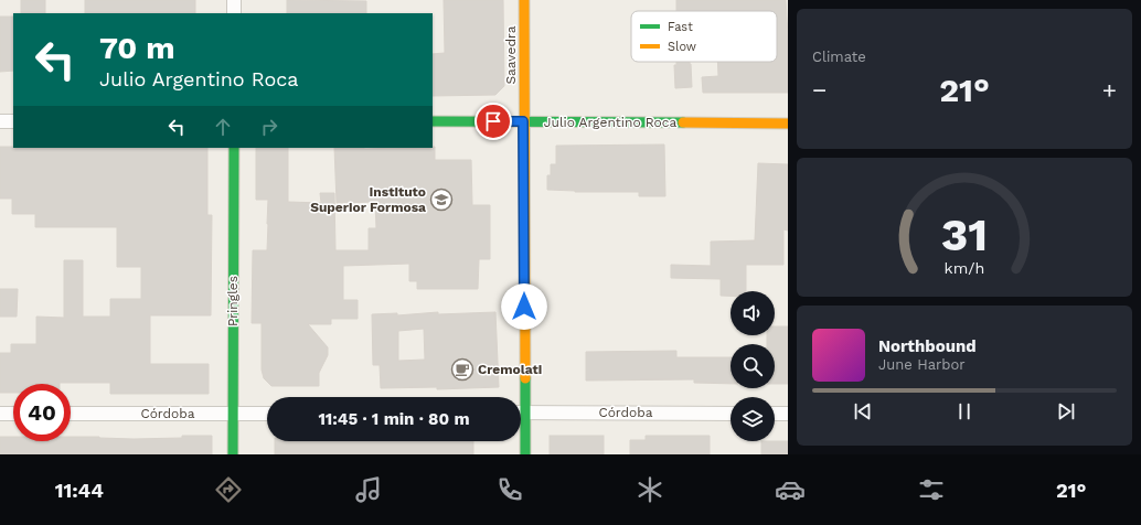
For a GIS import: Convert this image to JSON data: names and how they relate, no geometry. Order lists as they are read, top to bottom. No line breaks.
{"streets":{"street":["Saavedra","Julio Argentino Roca","Pringles","Córdoba"]},"crossings":[["Saavedra","Julio Argentino Roca"],["Pringles","Córdoba"]],"places":{"school or university":["Instituto Superior Formosa"],"cafe":["Cremolati"]},"legend":["Fast","Slow"],"page":{"tile":"Climate","turn":["70 m","Julio Argentino Roca"],"heat":["−","21°","+"],"song":["Northbound","June Harbor"],"limit":"40","trip":"11:45 · 1 min · 80 m","tabs":["11:44","21°"],"gauge":["31","km/h"]}}
